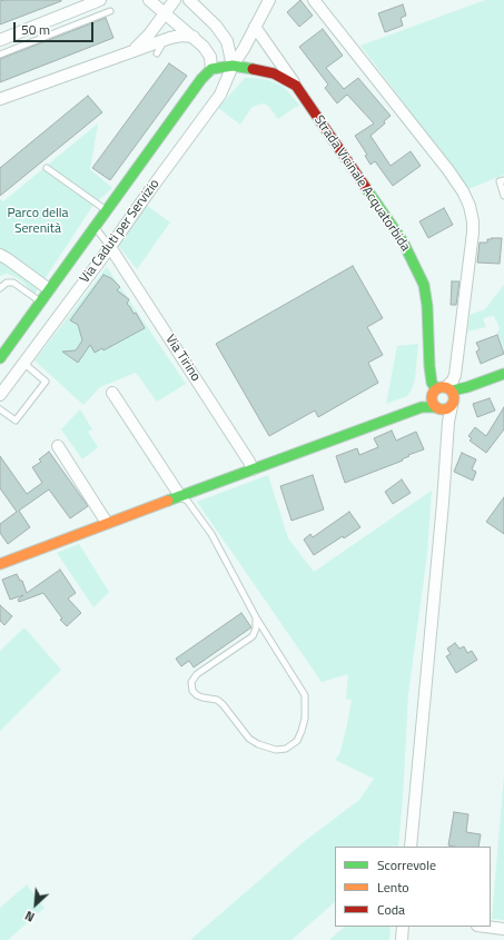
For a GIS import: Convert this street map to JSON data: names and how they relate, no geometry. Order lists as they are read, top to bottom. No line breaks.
{"streets":{"street":["Strada Vicinale Acquatorbida","Via Caduti per Servizio","Via Tirino"]},"crossings":[["Strada Vicinale Acquatorbida","Via Caduti per Servizio"],["Via Caduti per Servizio","Via Tirino"]],"parks":["Parco della Serenità"],"legend":["Scorrevole","Lento","Coda"],"scale_bar":"50 m","north":"bottom left"}
